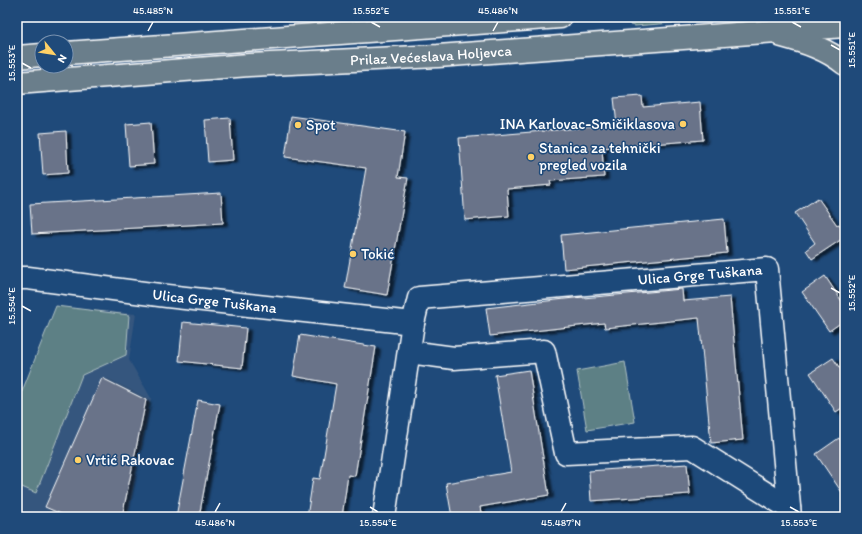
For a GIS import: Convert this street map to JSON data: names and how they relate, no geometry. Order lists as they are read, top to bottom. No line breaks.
{"streets":{"highway":["Prilaz Većeslava Holjevca"],"street":["Ulica Grge Tuškana"]},"places":["INA Karlovac-Smičiklasova","Spot","Stanica za tehnički pregled vozila","Tokić","Vrtić Rakovac"],"north":"bottom right","coordinates":["45.485°N","15.552°E","45.486°N","15.551°E","15.553°E","15.554°E","45.487°N"]}
